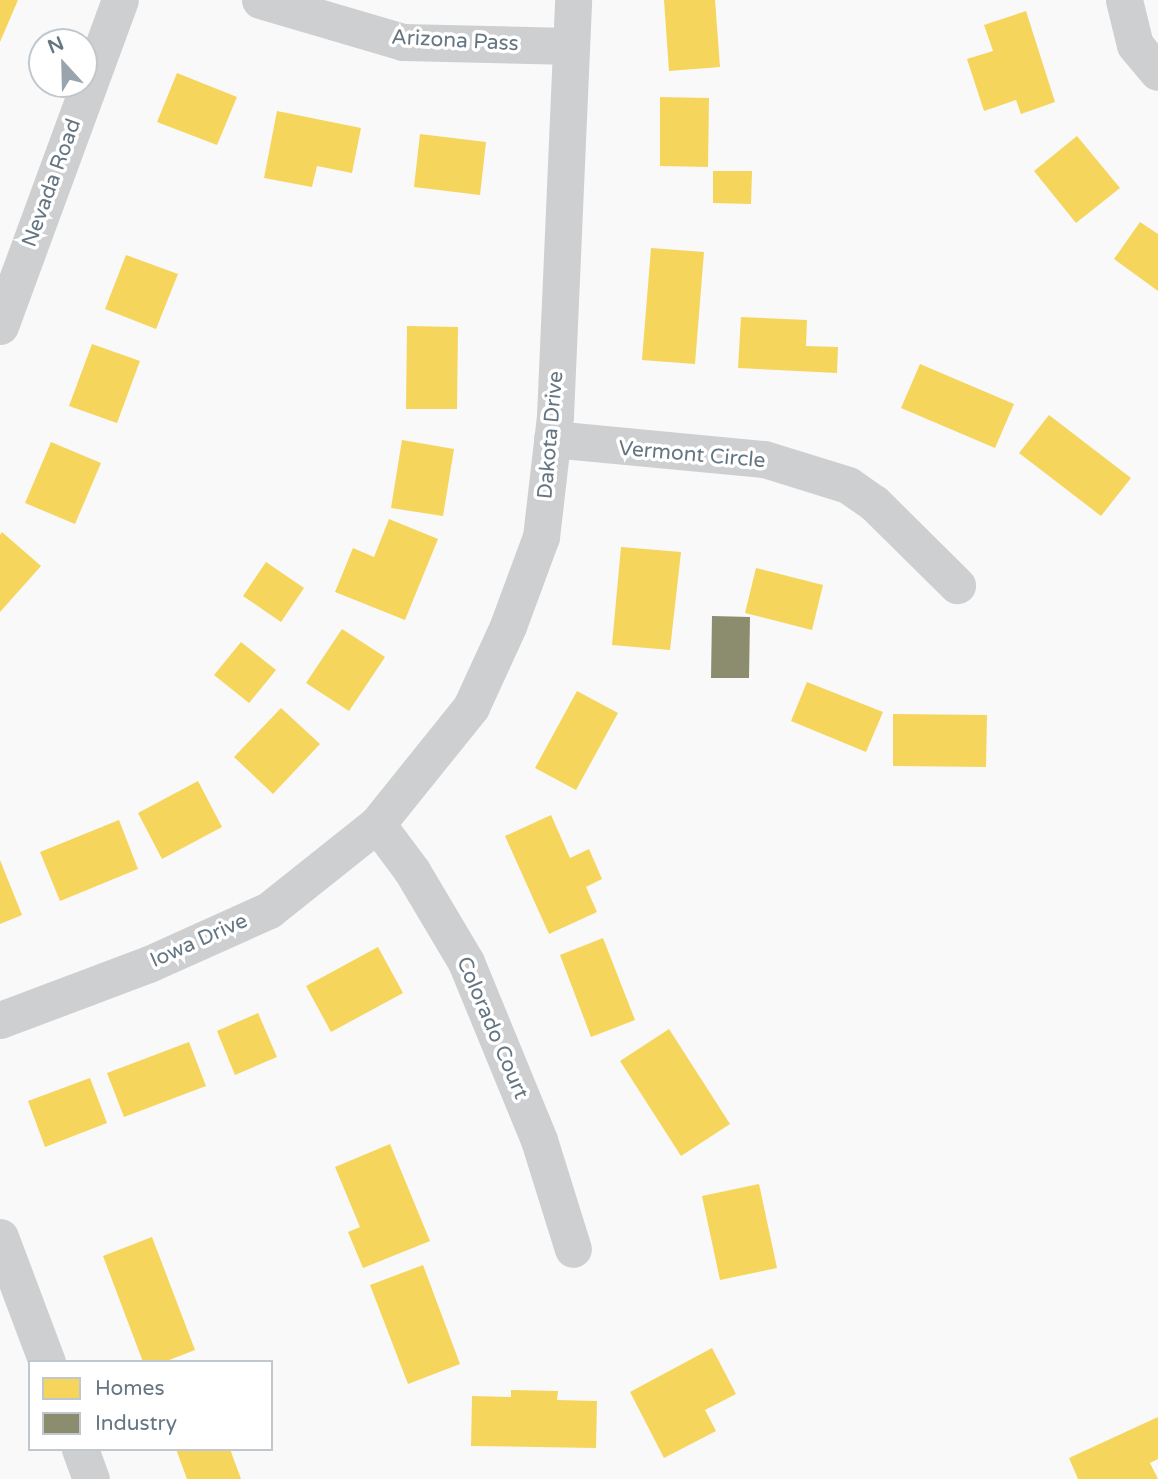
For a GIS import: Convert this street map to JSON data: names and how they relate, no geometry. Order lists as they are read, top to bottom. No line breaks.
{"streets":{"street":["Arizona Pass","Nevada Road","Dakota Drive","Vermont Circle","Iowa Drive","Colorado Court"]},"crossings":[["Arizona Pass","Dakota Drive"],["Dakota Drive","Vermont Circle"],["Dakota Drive","Iowa Drive"],["Dakota Drive","Colorado Court"],["Iowa Drive","Colorado Court"]],"legend":["Homes","Industry"],"north":"top"}
